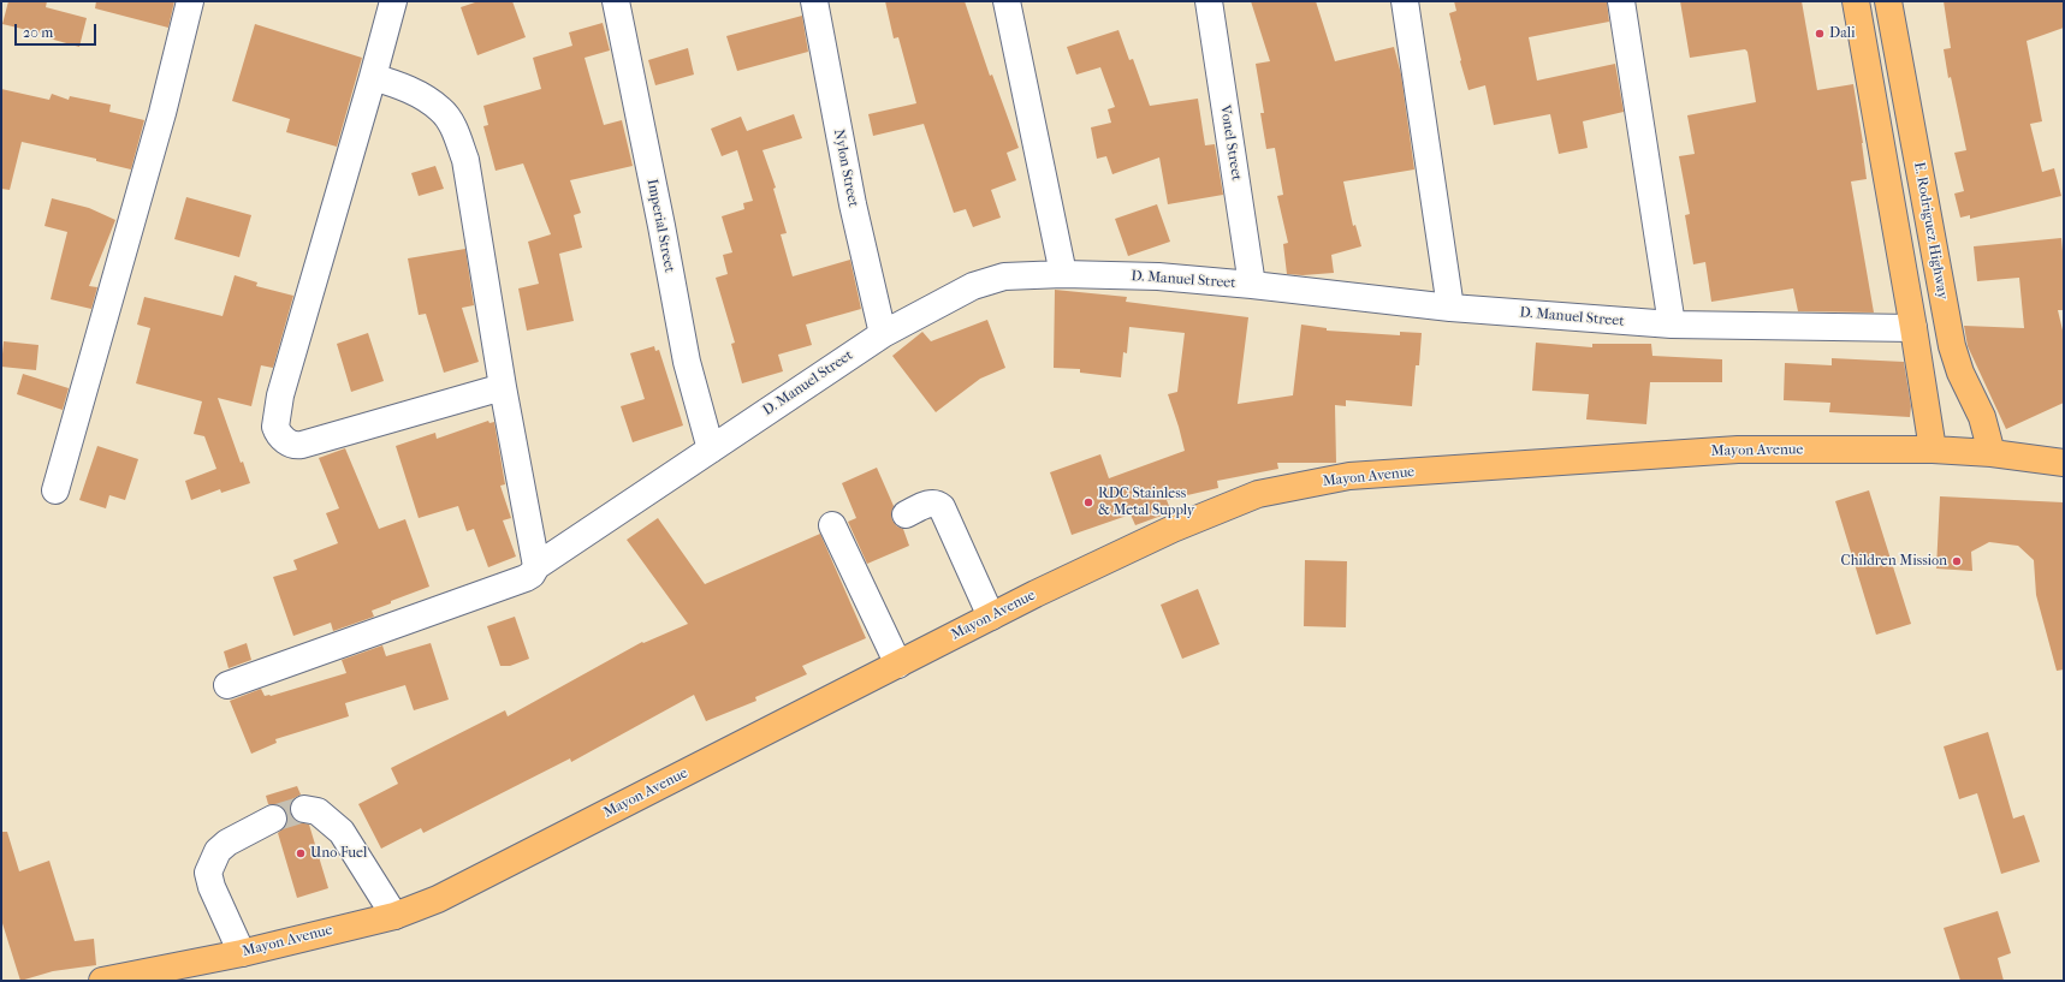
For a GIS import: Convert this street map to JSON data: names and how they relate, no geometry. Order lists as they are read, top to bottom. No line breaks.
{"streets":{"main road":["E. Rodriguez Highway","Mayon Avenue"],"street":["Vonel Street","Nylon Street","Imperial Street","D. Manuel Street"]},"crossings":[["Vonel Street","D. Manuel Street"],["Nylon Street","D. Manuel Street"],["Imperial Street","D. Manuel Street"],["E. Rodriguez Highway","Mayon Avenue"]],"places":["Dali","RDC Stainless & Metal Supply","Children Mission","Uno Fuel"],"scale_bar":"20 m"}
